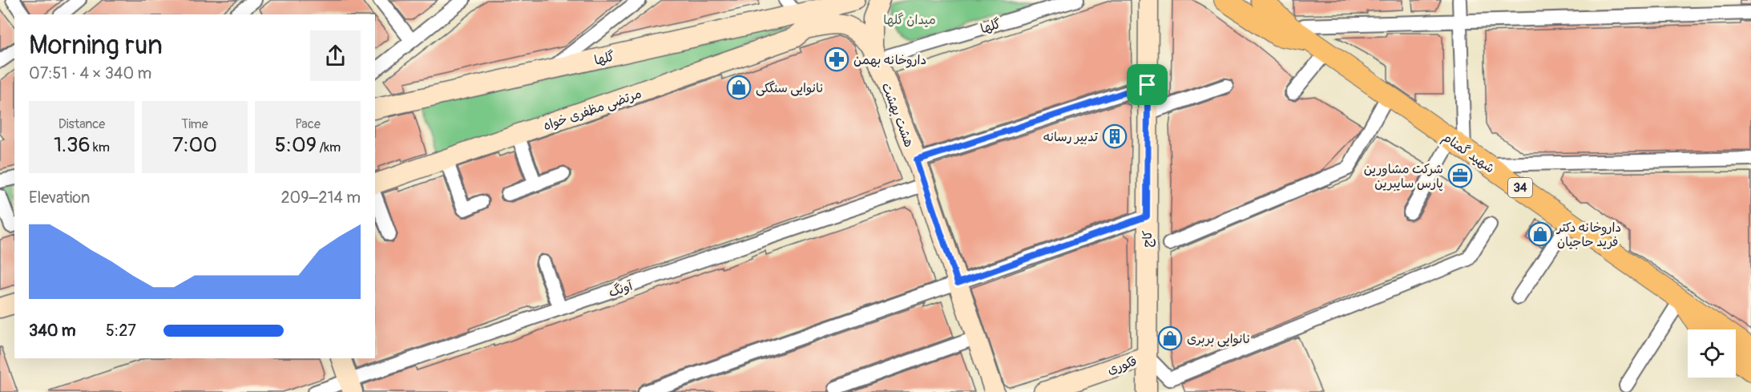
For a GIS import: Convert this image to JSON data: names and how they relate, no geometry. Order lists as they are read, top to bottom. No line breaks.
{"streets":{"main road":["گلها","مرتضی مظفری خواه","هشت بهشت","شهید گمنام","34","کاج","فکوری"],"street":["آونگ"]},"crossings":[["گلها","مرتضی مظفری خواه"],["گلها","هشت بهشت"],["هشت بهشت","آونگ"],["کاج","فکوری"]],"parks":["میدان گلها"],"places":{"pharmacy":["داروخانه بهمن"],"shop":["نانوایی سنگکی","داروخانه دکتر فرید حاجیان","نانوایی بربری"],"building":["تدبیر رسانه"],"office":["شرکت مشاورین پارس سایبرین"]},"page":{"heading":["Morning run","07:51 · 4 × 340 m"],"stats":[["Distance","1.36 km"],["Time","7:00"],["Pace","5:09 /km"]],"chart":["Elevation","209–214 m"],"list":[{"name":"340 m","note":"5:27"}]}}
